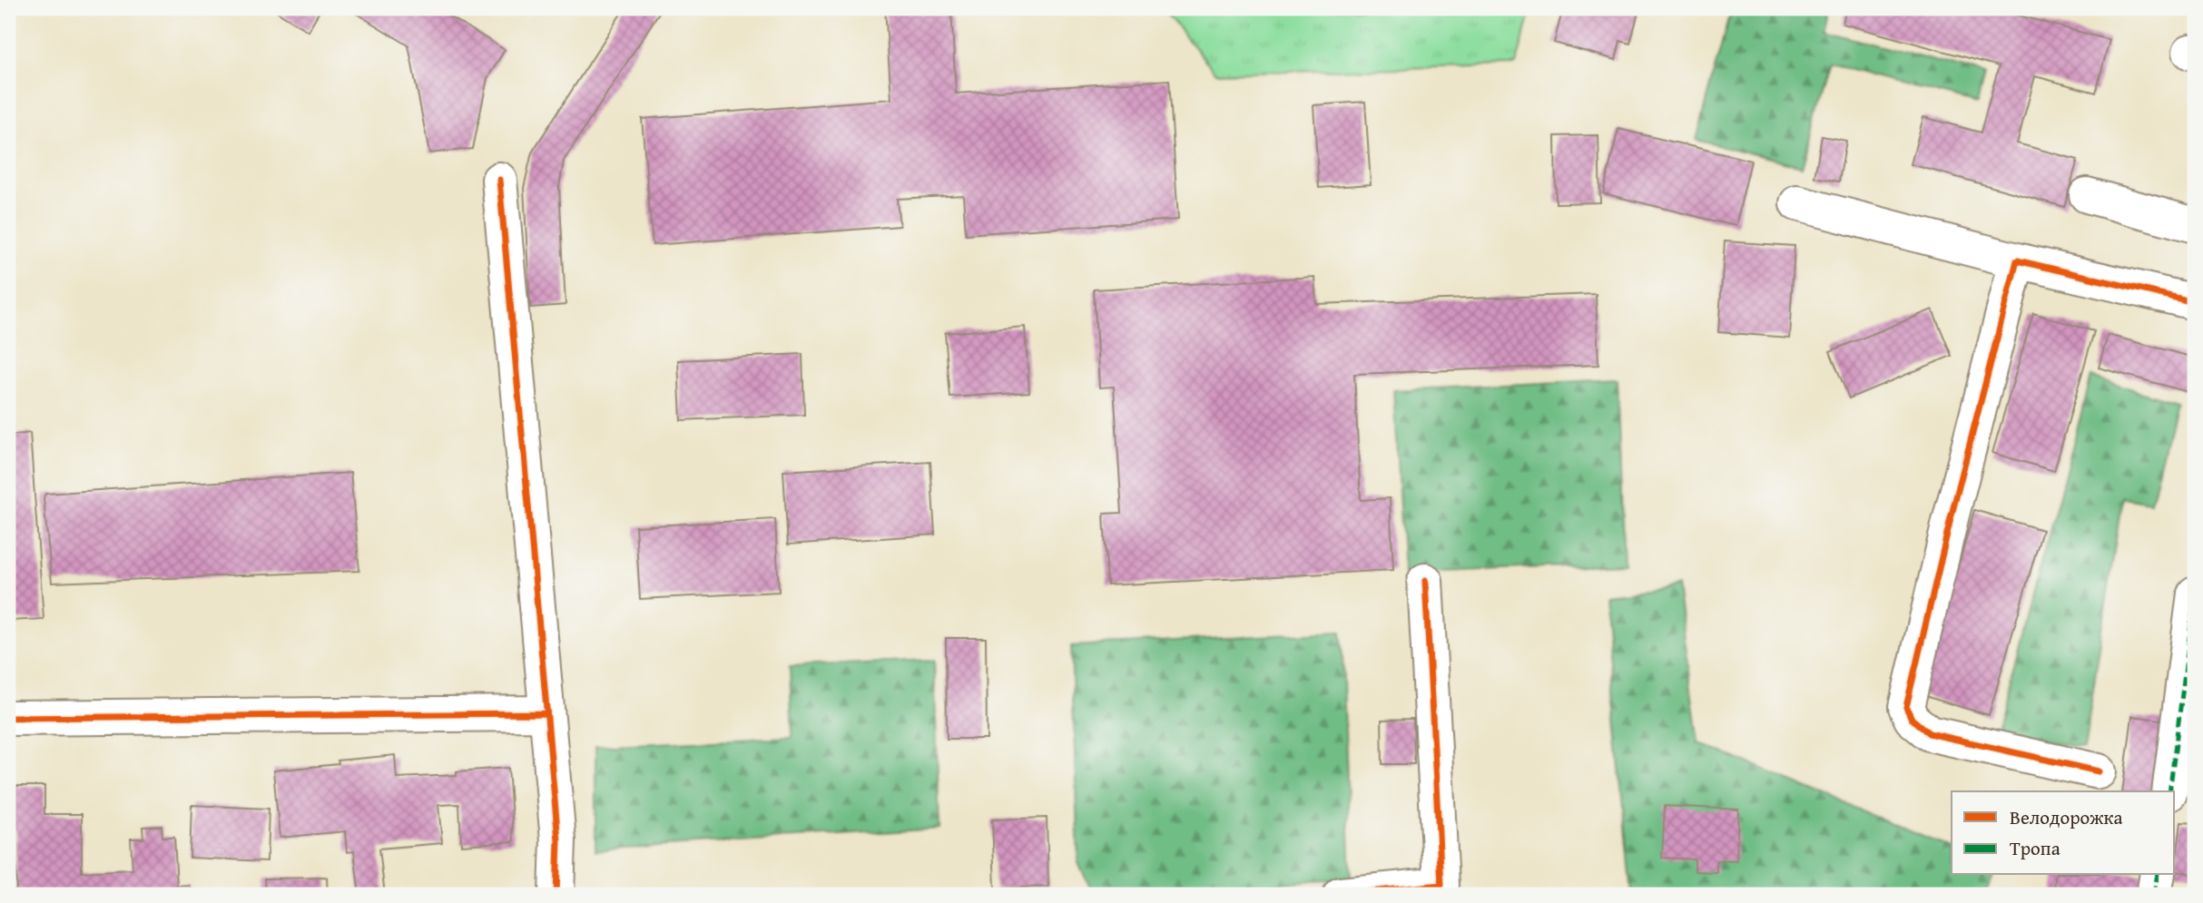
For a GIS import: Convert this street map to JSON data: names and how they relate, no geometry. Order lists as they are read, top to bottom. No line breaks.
{"legend":["Велодорожка","Тропа"]}
